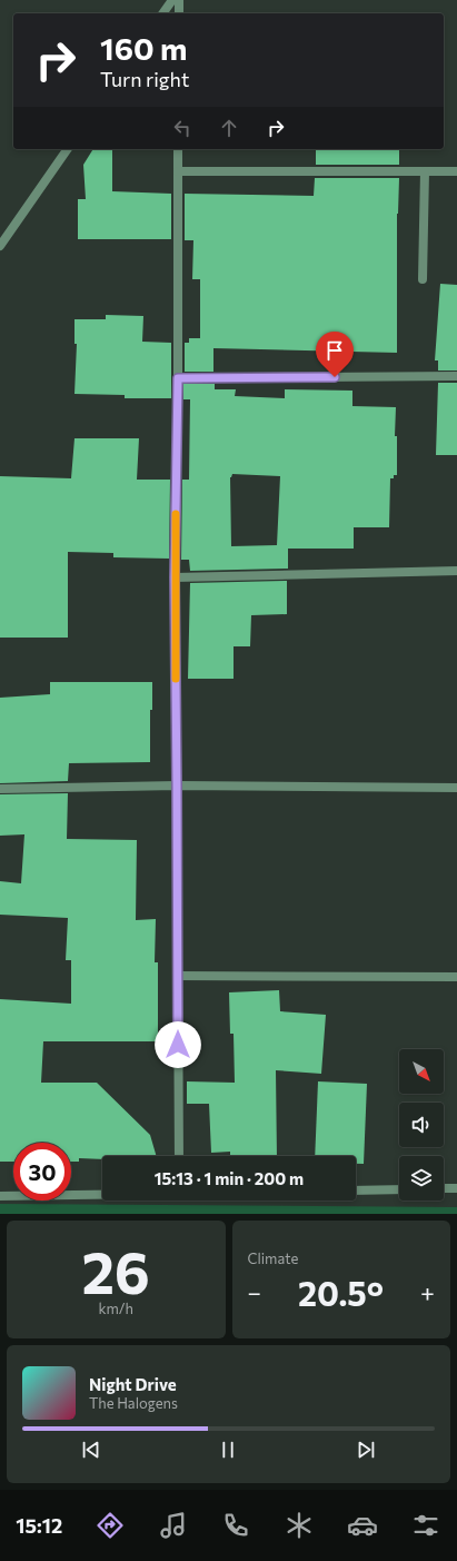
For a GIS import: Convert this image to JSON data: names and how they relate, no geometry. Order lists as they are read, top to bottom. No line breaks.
{"north":"bottom right","page":{"turn":["160 m","Turn right"],"limit":"30","trip":"15:13 · 1 min · 200 m","tile":[["26","km/h"],"Climate"],"heat":["−","20.5°","+"],"song":["Night Drive","The Halogens"],"tabs":"15:12"}}
